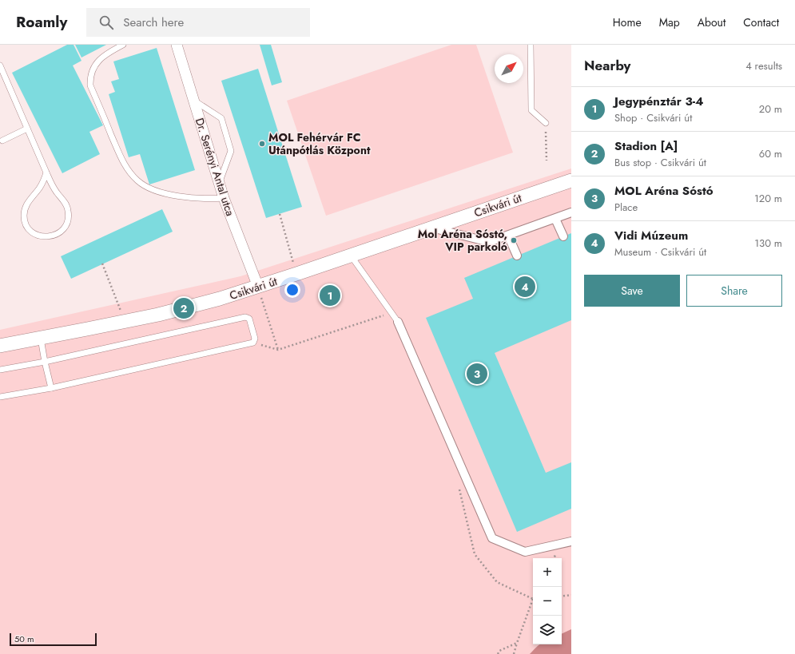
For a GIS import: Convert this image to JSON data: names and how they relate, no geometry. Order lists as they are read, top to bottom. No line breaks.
{"streets":{"street":["Dr. Serényi Antal utca","Csikvári út"]},"crossings":[["Dr. Serényi Antal utca","Csikvári út"]],"places":["MOL Fehérvár FC Utánpótlás Központ","Mol Aréna Sóstó, VIP parkoló"],"scale_bar":"50 m","north":"top right","page":{"header":"Roamly","search":"Search here","nav":["Home","Map","About","Contact"],"heading":["Nearby","4 results"],"list":[{"mark":"1","name":"Jegypénztár 3-4","note":"Shop · Csikvári út","value":"20 m"},{"mark":"2","name":"Stadion [A]","note":"Bus stop · Csikvári út","value":"60 m"},{"mark":"3","name":"MOL Aréna Sóstó","note":"Place","value":"120 m"},{"mark":"4","name":"Vidi Múzeum","note":"Museum · Csikvári út","value":"130 m"}],"buttons":["Save","Share"],"pins":["4","1","2","3"],"map_buttons":["+","−"],"scale":"50 m"}}
